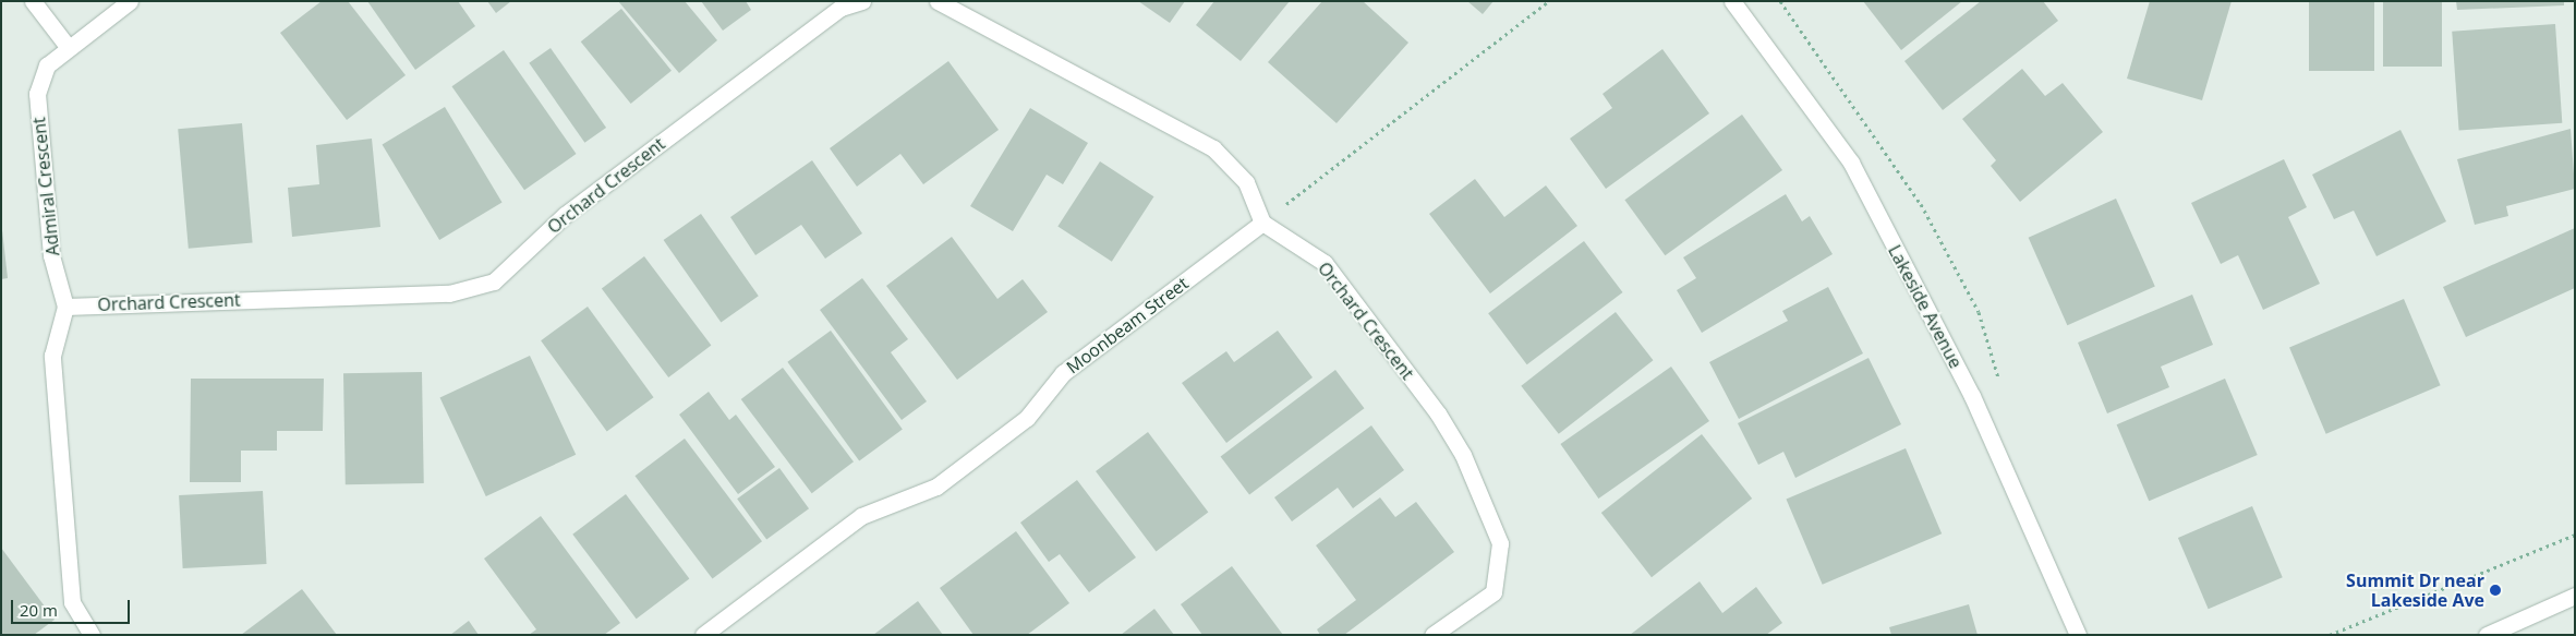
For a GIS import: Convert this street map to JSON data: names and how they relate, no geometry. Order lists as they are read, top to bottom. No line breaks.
{"streets":{"street":["Orchard Crescent","Admiral Crescent","Lakeside Avenue","Moonbeam Street"]},"crossings":[["Orchard Crescent","Admiral Crescent"],["Orchard Crescent","Moonbeam Street"]],"places":["Summit Dr near Lakeside Ave"],"scale_bar":"20 m"}
